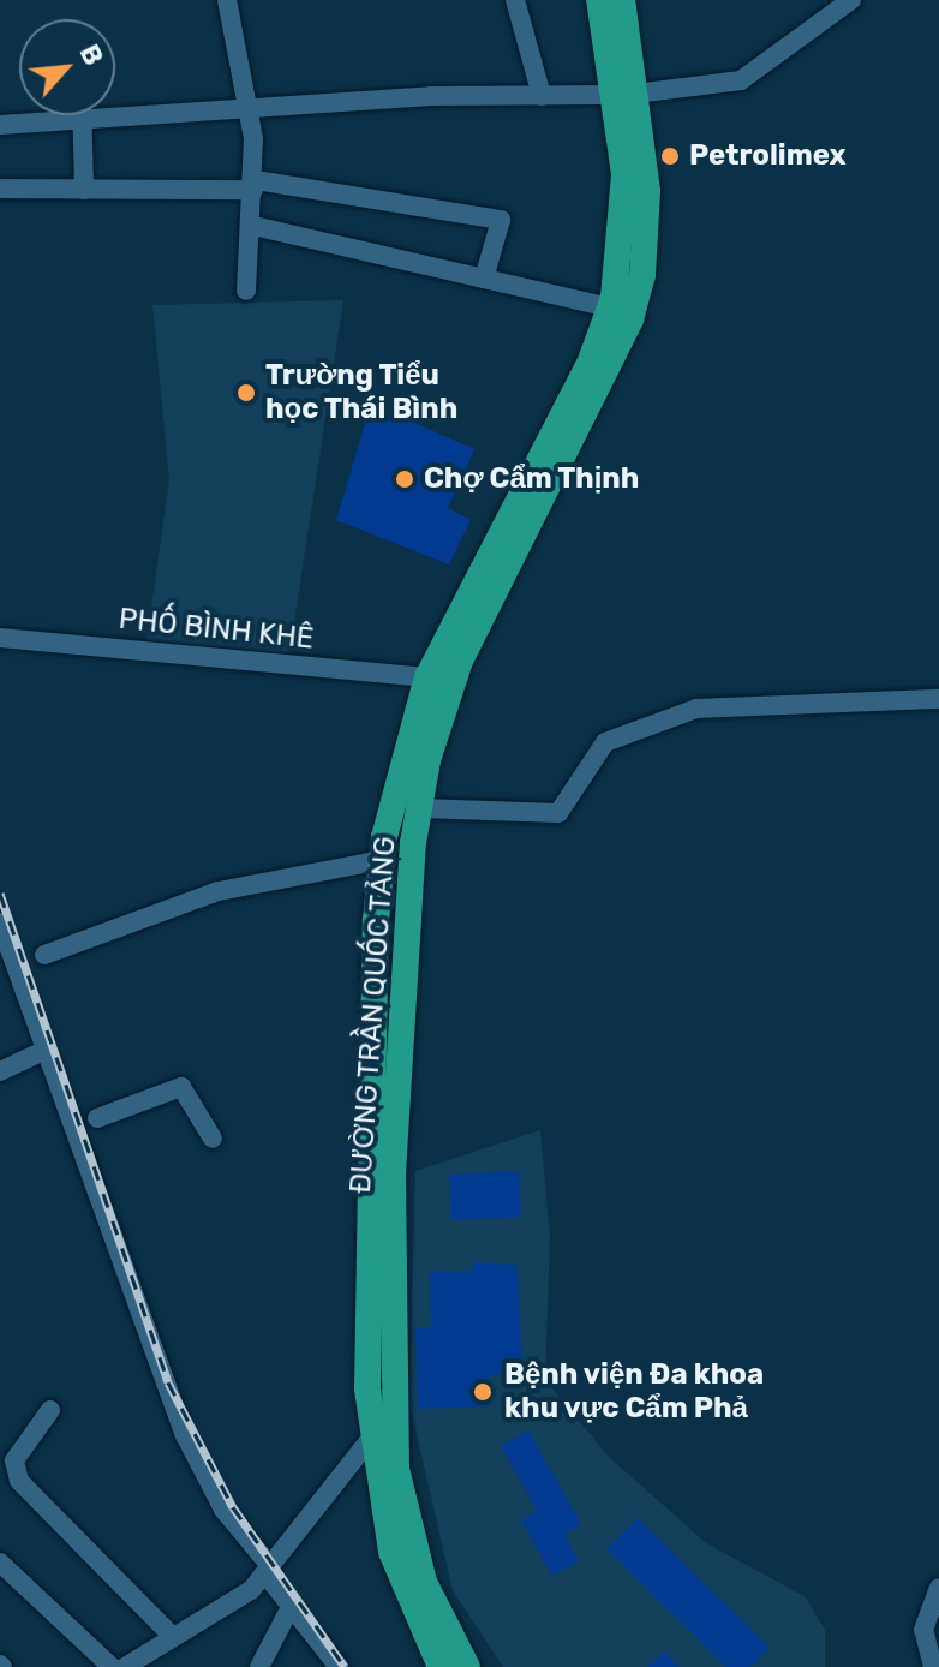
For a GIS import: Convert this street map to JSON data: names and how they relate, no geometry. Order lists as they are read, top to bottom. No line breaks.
{"streets":{"highway":["ĐƯỜNG TRẦN QUỐC TẢNG"],"street":["PHỐ BÌNH KHÊ"]},"crossings":[["PHỐ BÌNH KHÊ","ĐƯỜNG TRẦN QUỐC TẢNG"]],"places":["Petrolimex","Trường Tiểu học Thái Bình","Chợ Cẩm Thịnh","Bệnh viện Đa khoa khu vực Cẩm Phả"],"north":"top right"}
